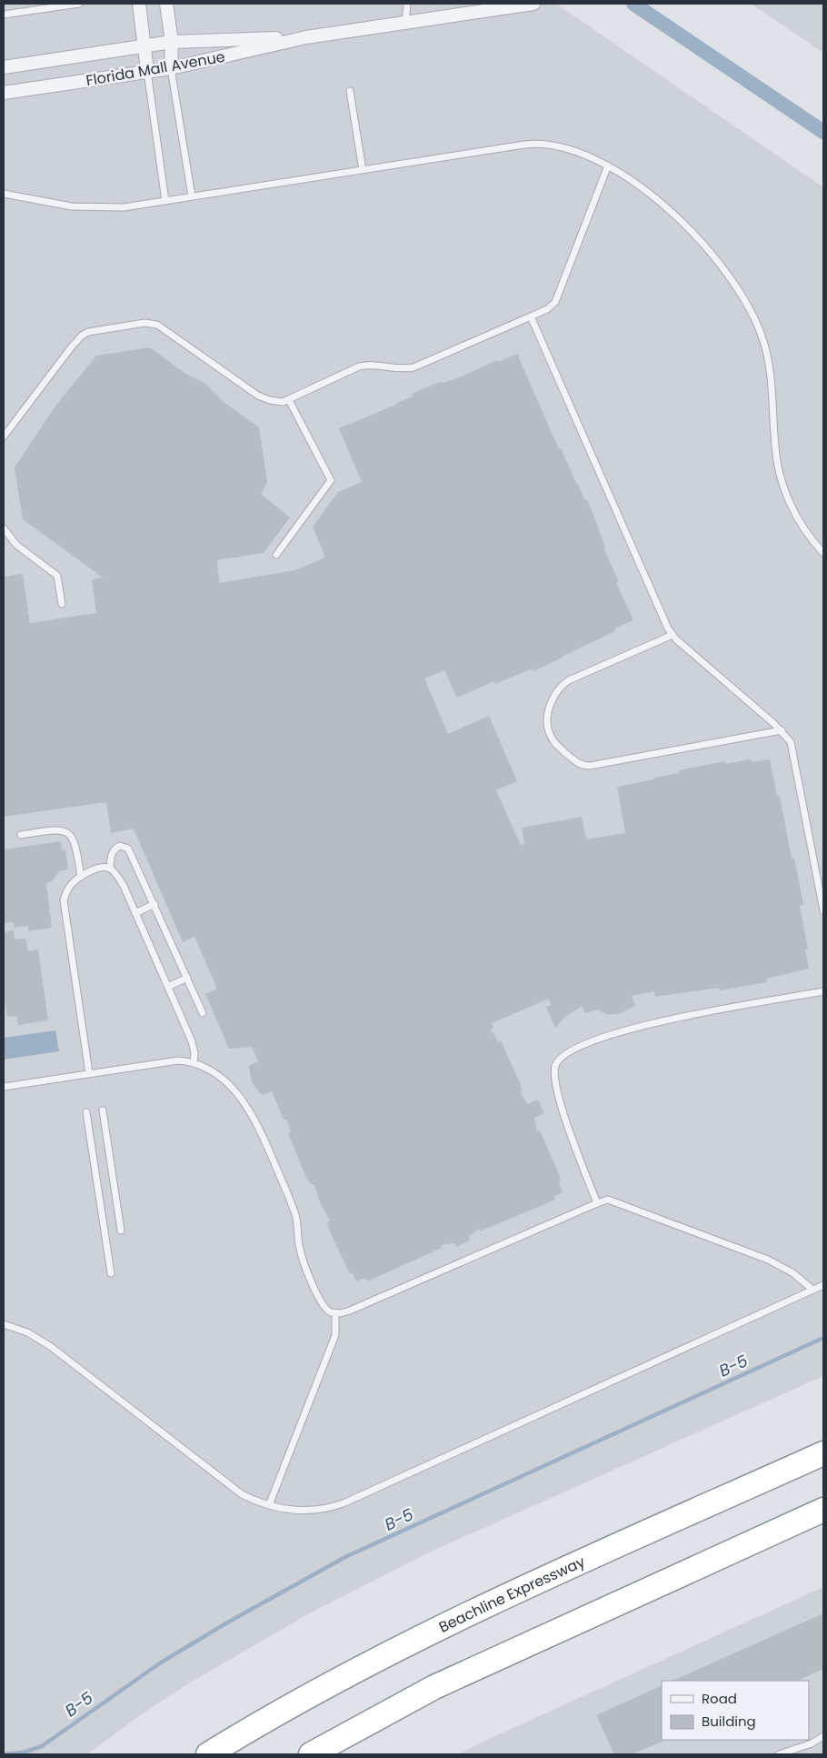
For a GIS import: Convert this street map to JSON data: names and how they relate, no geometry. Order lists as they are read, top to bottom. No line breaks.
{"streets":{"highway":["Beachline Expressway"],"street":["Florida Mall Avenue"]},"water":["B-5"],"legend":["Road","Building"]}
